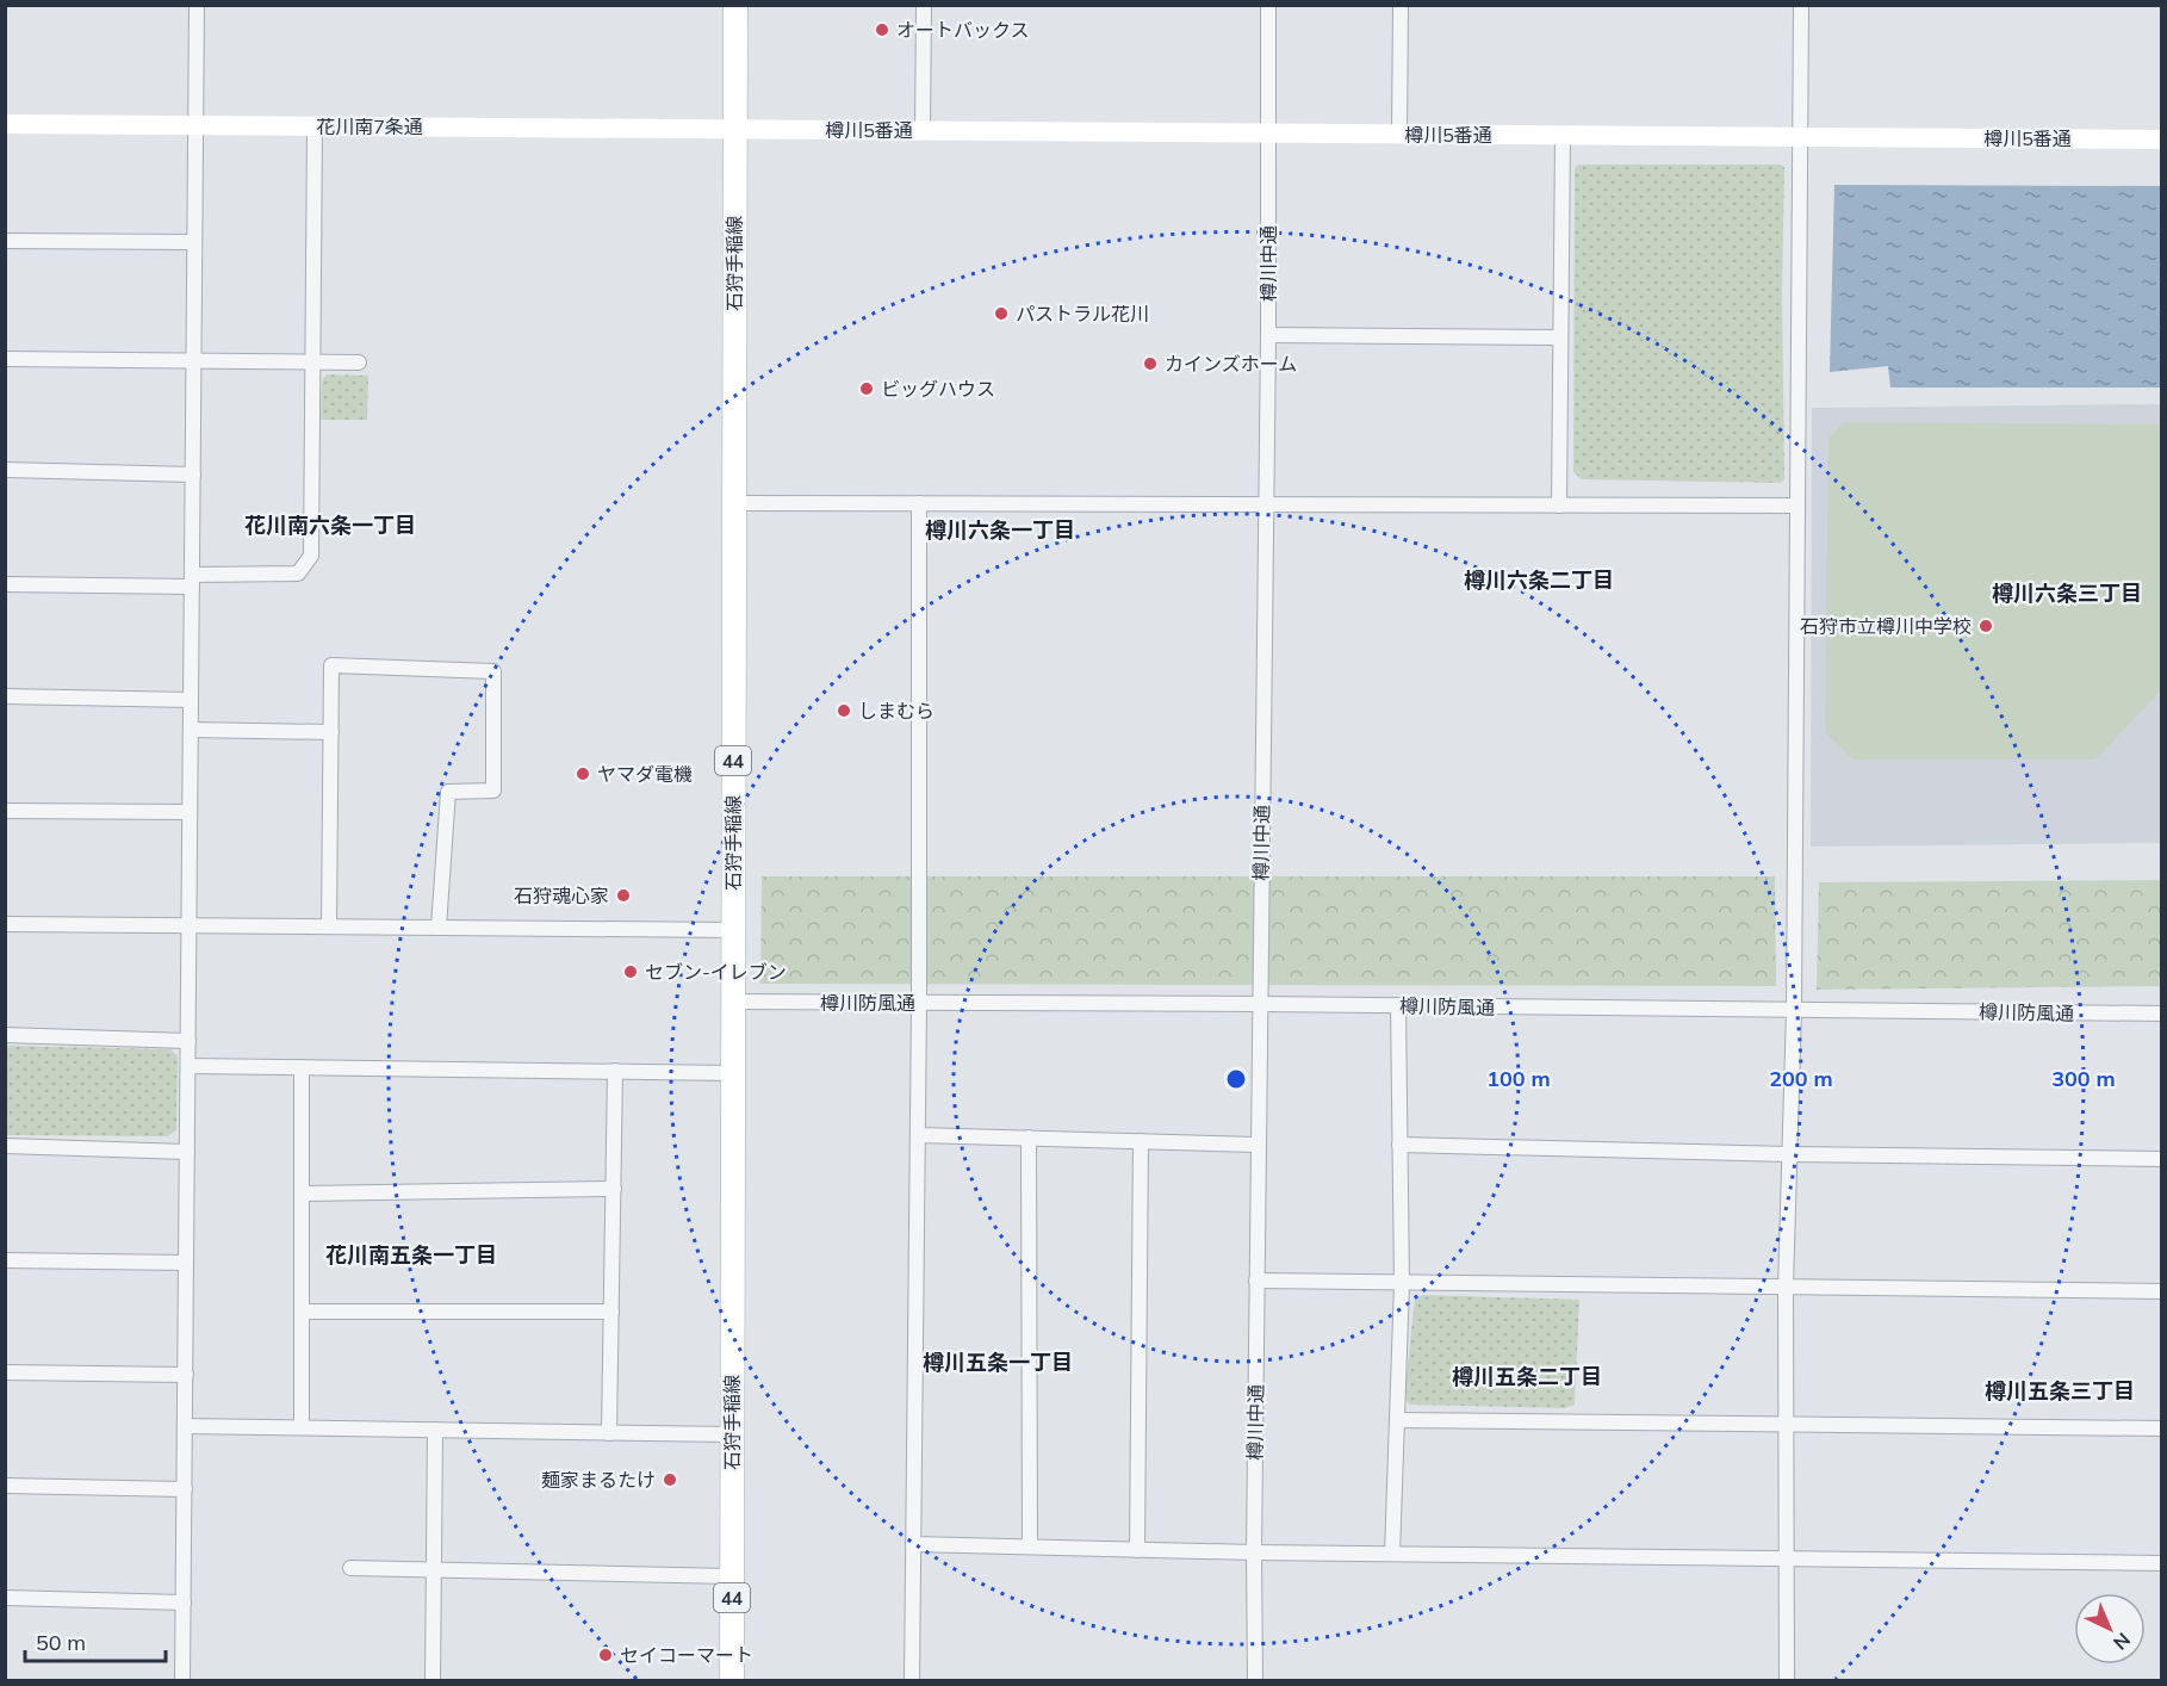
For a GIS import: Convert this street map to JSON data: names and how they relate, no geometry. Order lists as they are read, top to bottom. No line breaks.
{"streets":{"main road":["石狩手稲線","44"],"street":["花川南7条通","樽川5番通","樽川中通","樽川防風通"]},"crossings":[["花川南7条通","樽川5番通"],["花川南7条通","石狩手稲線"],["樽川5番通","石狩手稲線"],["樽川5番通","樽川中通"],["石狩手稲線","樽川防風通"],["樽川中通","樽川防風通"]],"districts":["花川南六条一丁目","樽川六条一丁目","樽川六条二丁目","樽川六条三丁目","花川南五条一丁目","樽川五条一丁目","樽川五条二丁目","樽川五条三丁目"],"places":["オートバックス","パストラル花川","カインズホーム","ビッグハウス","石狩市立樽川中学校","しまむら","ヤマダ電機","石狩魂心家","セブン-イレブン","麺家まるたけ","セイコーマート"],"scale_bar":"50 m","north":"bottom right","rings":["100 m","200 m","300 m"]}
